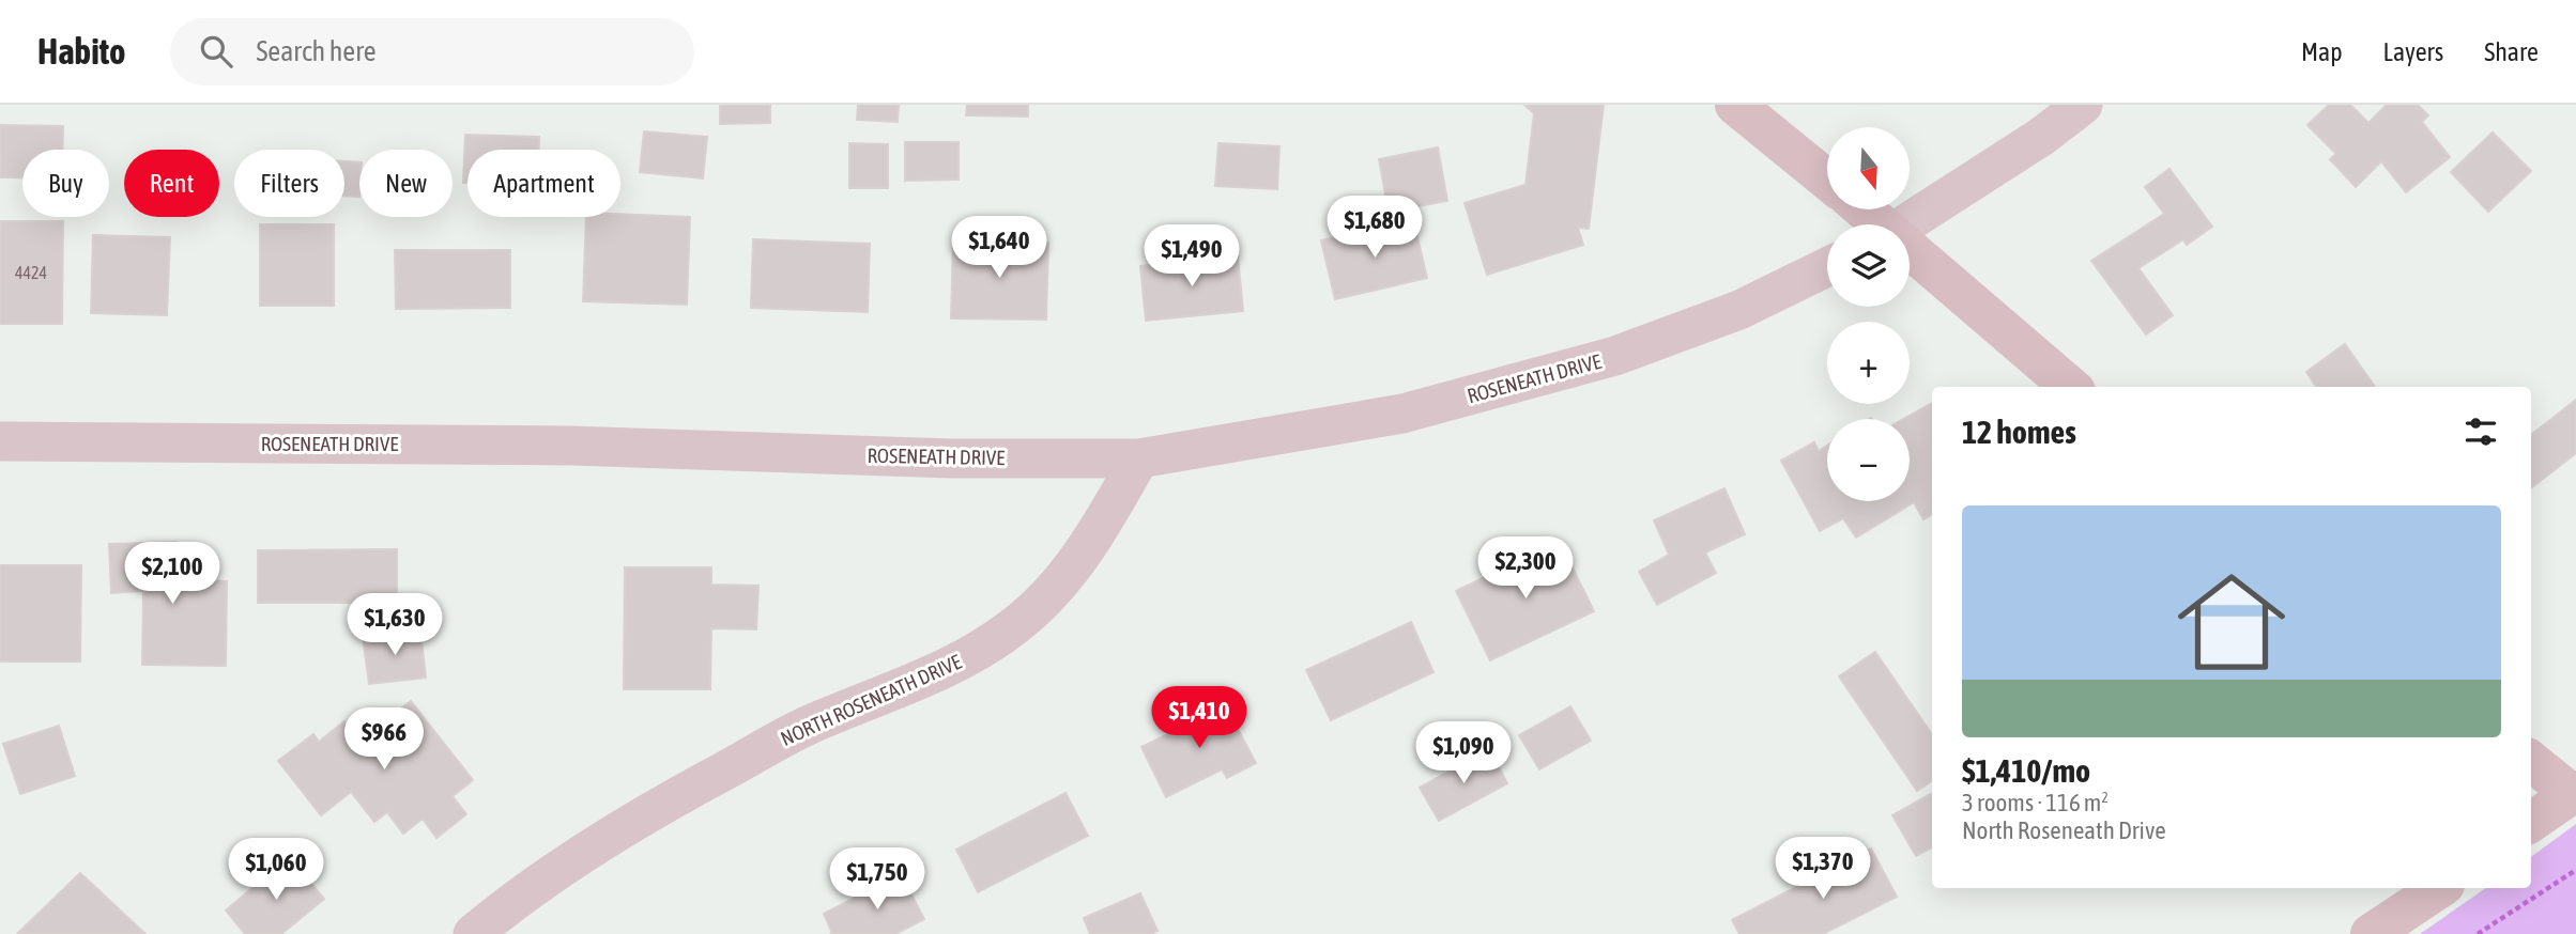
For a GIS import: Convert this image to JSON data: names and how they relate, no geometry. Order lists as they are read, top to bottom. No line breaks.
{"streets":{"street":["ROSENEATH DRIVE","NORTH ROSENEATH DRIVE"]},"crossings":[["ROSENEATH DRIVE","NORTH ROSENEATH DRIVE"]],"house_numbers":["4424"],"north":"bottom","page":{"header":"Habito","search":"Search here","nav":["Map","Layers","Share"],"map_buttons":["+","−"],"chip":["Buy","Rent","Filters","New","Apartment"],"price":["$1,680","$1,640","$1,490","$2,300","$2,100","$1,630","$1,410","$966","$1,090","$1,370","$1,060","$1,750"],"heading":"12 homes","list":[{"name":"$1,410/mo","note":"3 rooms · 116 m² · North Roseneath Drive"}]}}
